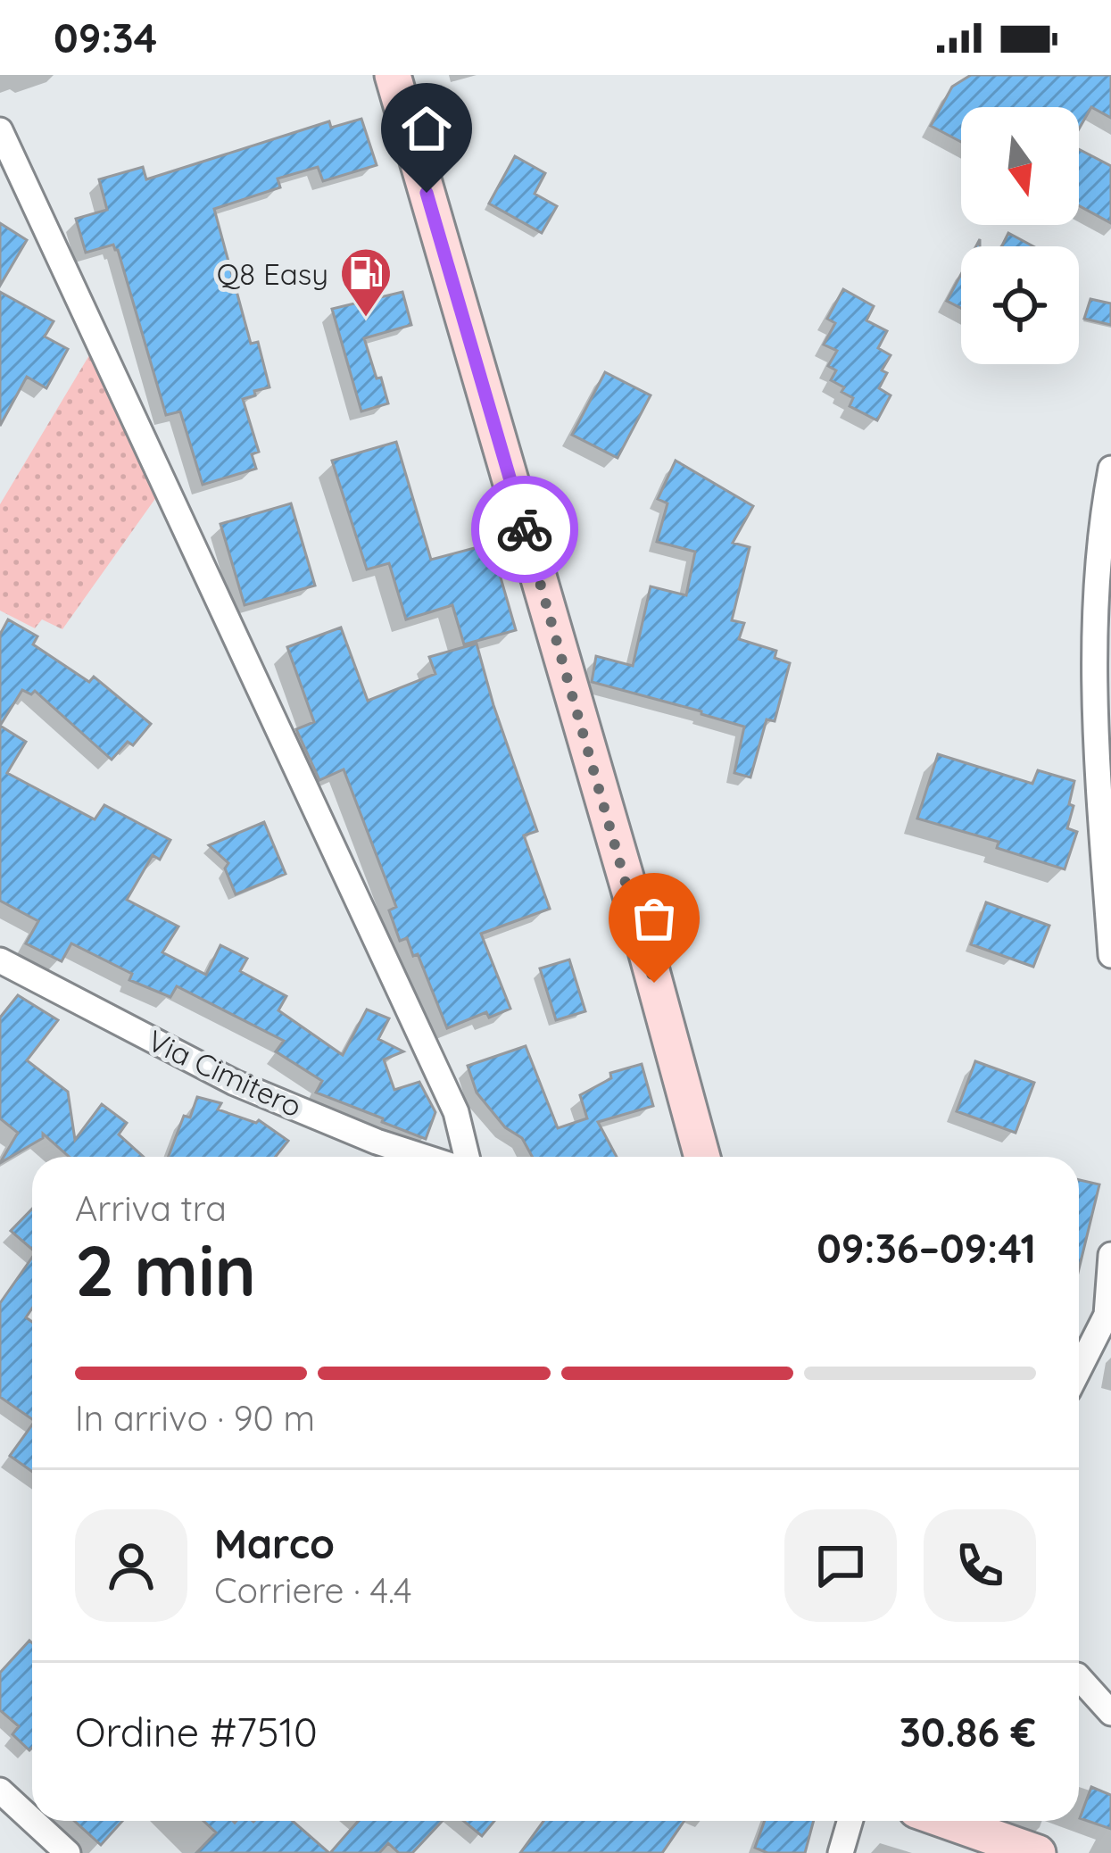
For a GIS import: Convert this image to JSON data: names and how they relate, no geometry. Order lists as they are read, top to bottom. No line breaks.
{"streets":{"street":["Via Cimitero"]},"places":{"fuel station":["Q8 Easy"]},"north":"bottom","page":{"status":"09:34","heading":["2 min","Arriva tra","09:36–09:41"],"panel":["Marco","Corriere · 4.4","Ordine #7510","30.86 €"],"bar":"In arrivo · 90 m"}}
